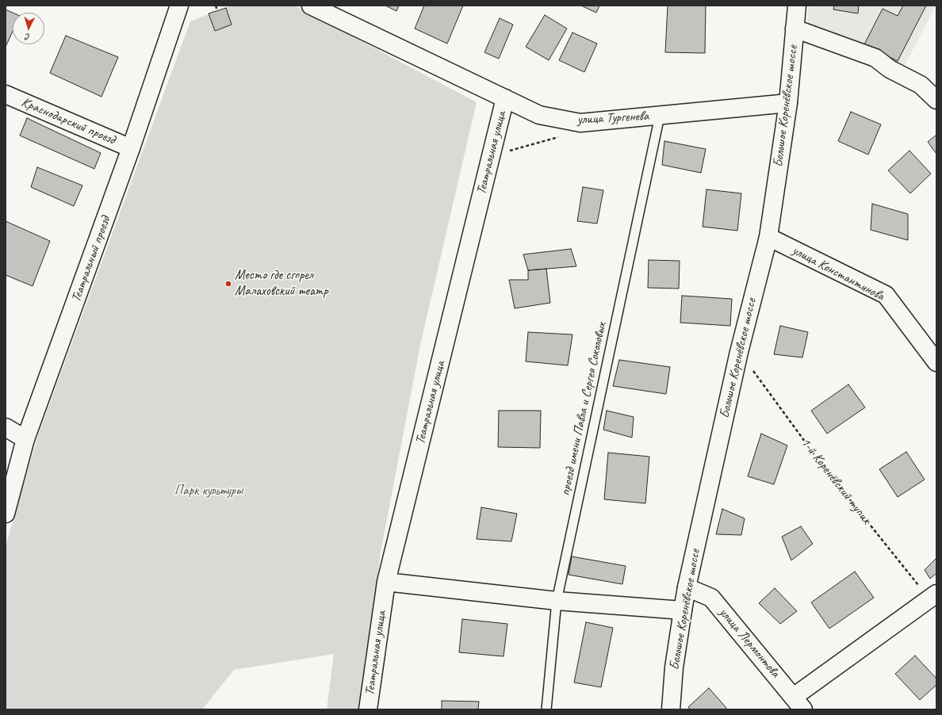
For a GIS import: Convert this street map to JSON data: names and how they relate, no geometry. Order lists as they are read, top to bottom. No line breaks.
{"streets":{"street":["Большое Коренёвское шоссе","улица Тургенева","Краснодарский проезд","Театральная улица","Театральный проезд","улица Константинова","улица Лермонтова"],"lane":["проезд имени Павла и Сергея Соколовых"],"path":["1-й Коренёвский тупик"]},"crossings":[["Большое Коренёвское шоссе","улица Тургенева"],["Большое Коренёвское шоссе","улица Константинова"],["Большое Коренёвское шоссе","1-й Коренёвский тупик"],["Большое Коренёвское шоссе","улица Лермонтова"],["улица Тургенева","Театральная улица"],["улица Тургенева","проезд имени Павла и Сергея Соколовых"],["Краснодарский проезд","Театральный проезд"]],"parks":["Парк культуры"],"places":["Место где сгорел Малаховский театр"],"north":"bottom"}
